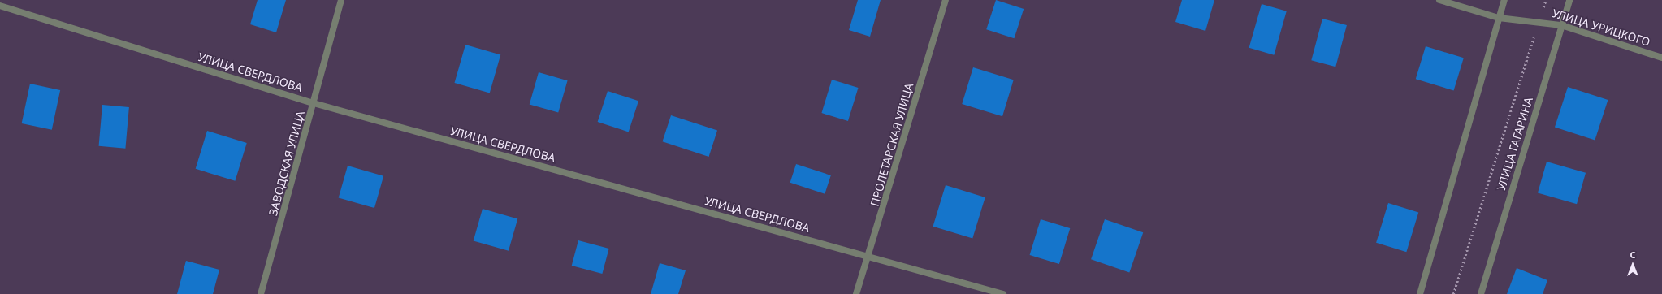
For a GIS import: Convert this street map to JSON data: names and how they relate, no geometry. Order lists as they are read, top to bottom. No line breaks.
{"streets":{"street":["УЛИЦА УРИЦКОГО","УЛИЦА СВЕРДЛОВА","УЛИЦА ГАГАРИНА","ПРОЛЕТАРСКАЯ УЛИЦА","ЗАВОДСКАЯ УЛИЦА"]},"crossings":[["УЛИЦА УРИЦКОГО","УЛИЦА ГАГАРИНА"],["УЛИЦА СВЕРДЛОВА","ПРОЛЕТАРСКАЯ УЛИЦА"],["УЛИЦА СВЕРДЛОВА","ЗАВОДСКАЯ УЛИЦА"]],"north":"top"}
